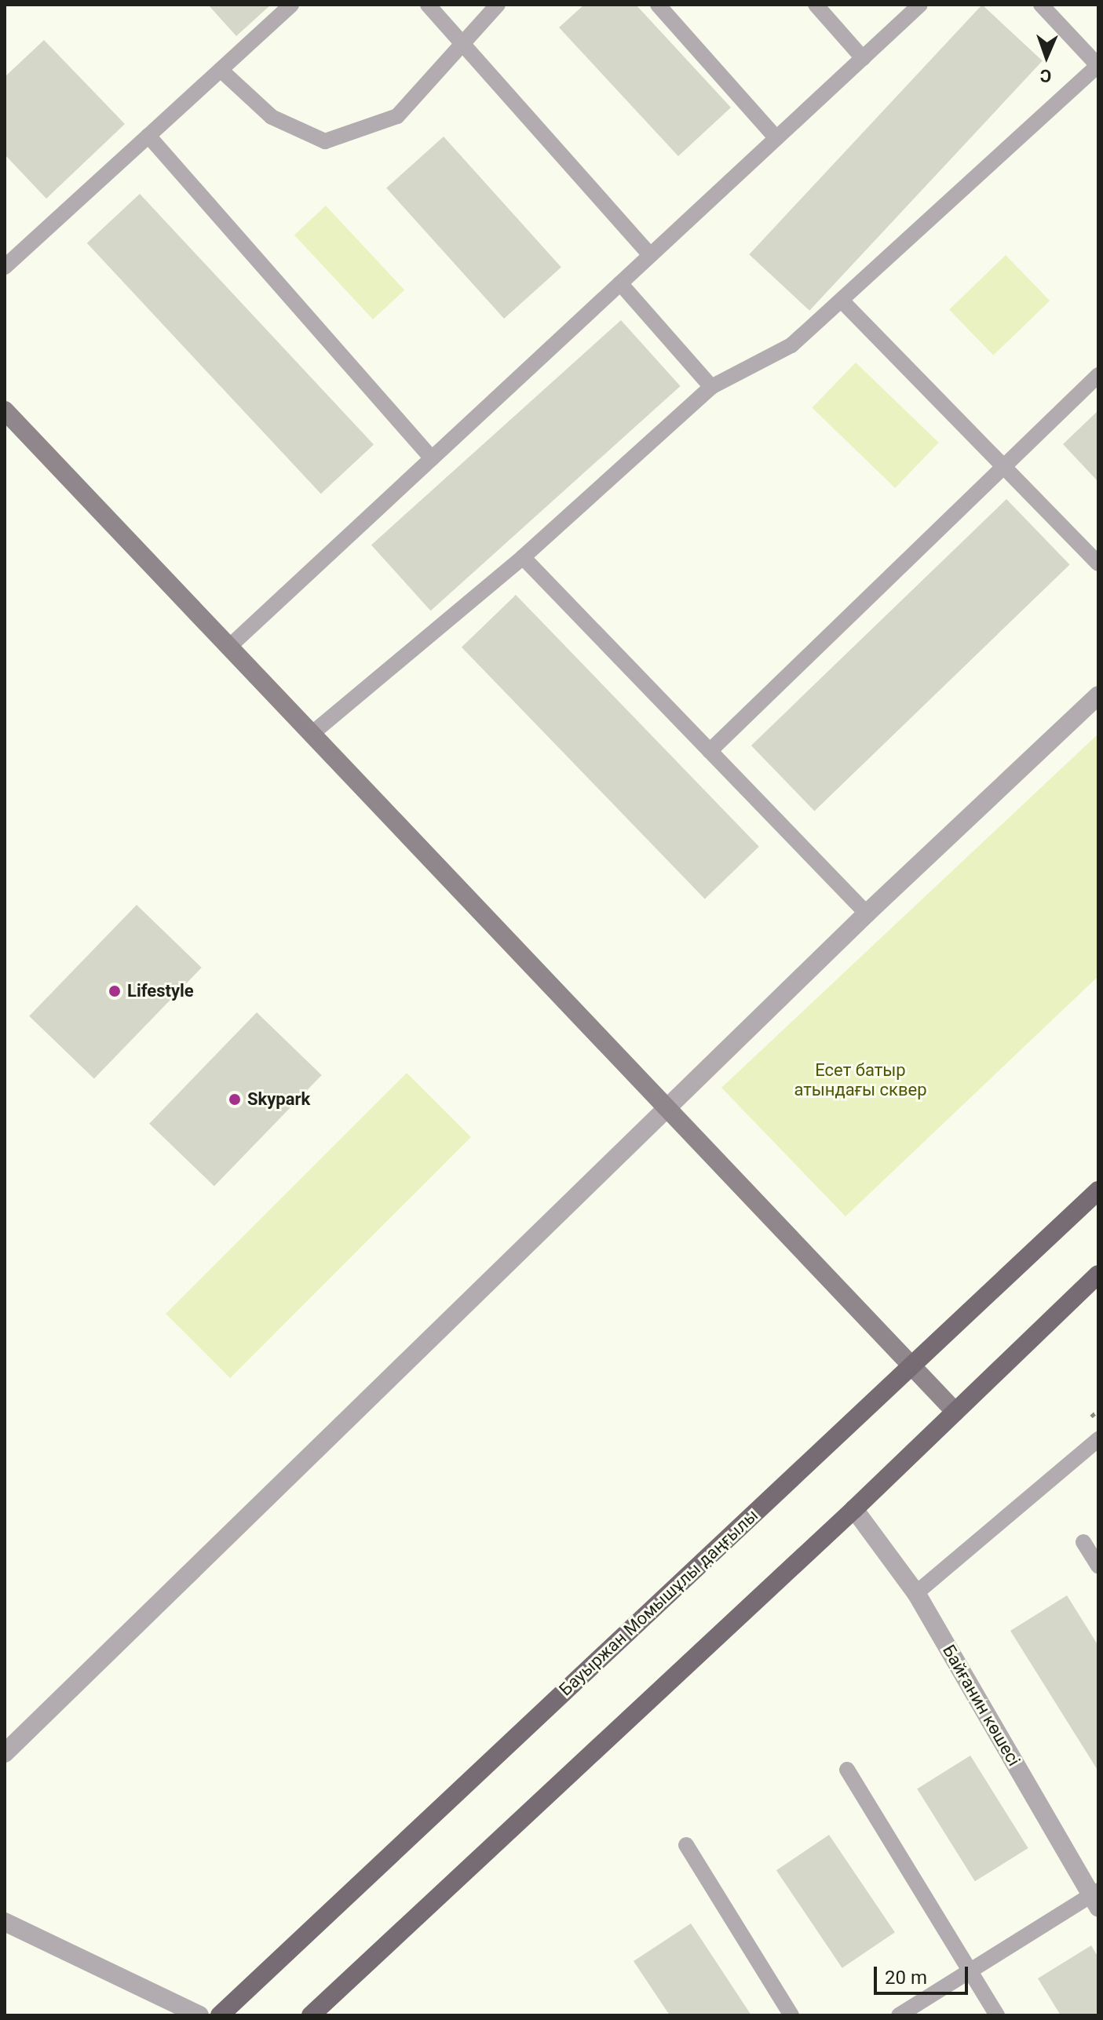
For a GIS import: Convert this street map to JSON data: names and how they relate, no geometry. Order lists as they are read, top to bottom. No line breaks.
{"streets":{"main road":["Бауыржан Момышұлы даңғылы"],"street":["Байғанин көшесі"]},"parks":["Есет батыр атындағы сквер"],"places":["Lifestyle","Skypark"],"scale_bar":"20 m","north":"bottom"}
